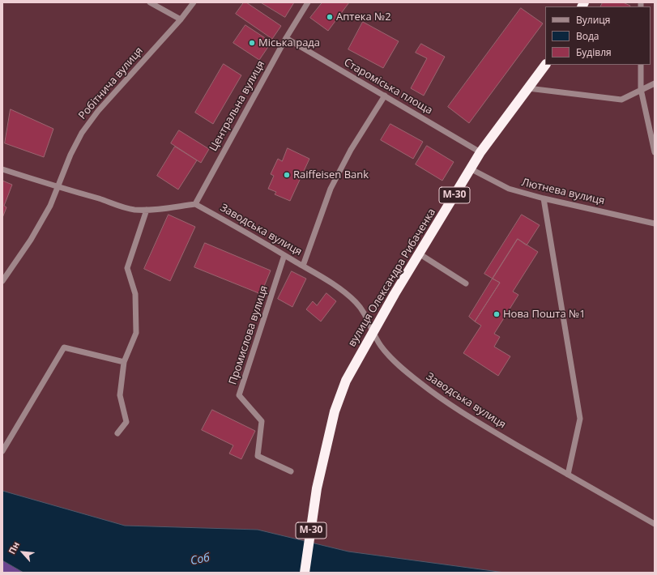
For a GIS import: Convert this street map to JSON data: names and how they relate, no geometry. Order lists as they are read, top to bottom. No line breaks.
{"streets":{"highway":["М-30","вулиця Олександра Рибаченка"],"street":["Робітнича вулиця","Староміська площа","Центральна вулиця","Лютнева вулиця","Заводська вулиця","Промислова вулиця"]},"crossings":[["Староміська площа","Центральна вулиця"],["Староміська площа","вулиця Олександра Рибаченка"],["Центральна вулиця","Заводська вулиця"],["Лютнева вулиця","вулиця Олександра Рибаченка"],["Заводська вулиця","вулиця Олександра Рибаченка"],["Заводська вулиця","Промислова вулиця"]],"water":["Соб"],"places":["Аптека №2","Міська рада","Raiffeisen Bank","Нова Пошта №1"],"legend":["Вулиця","Вода","Будівля"],"north":"top left"}
